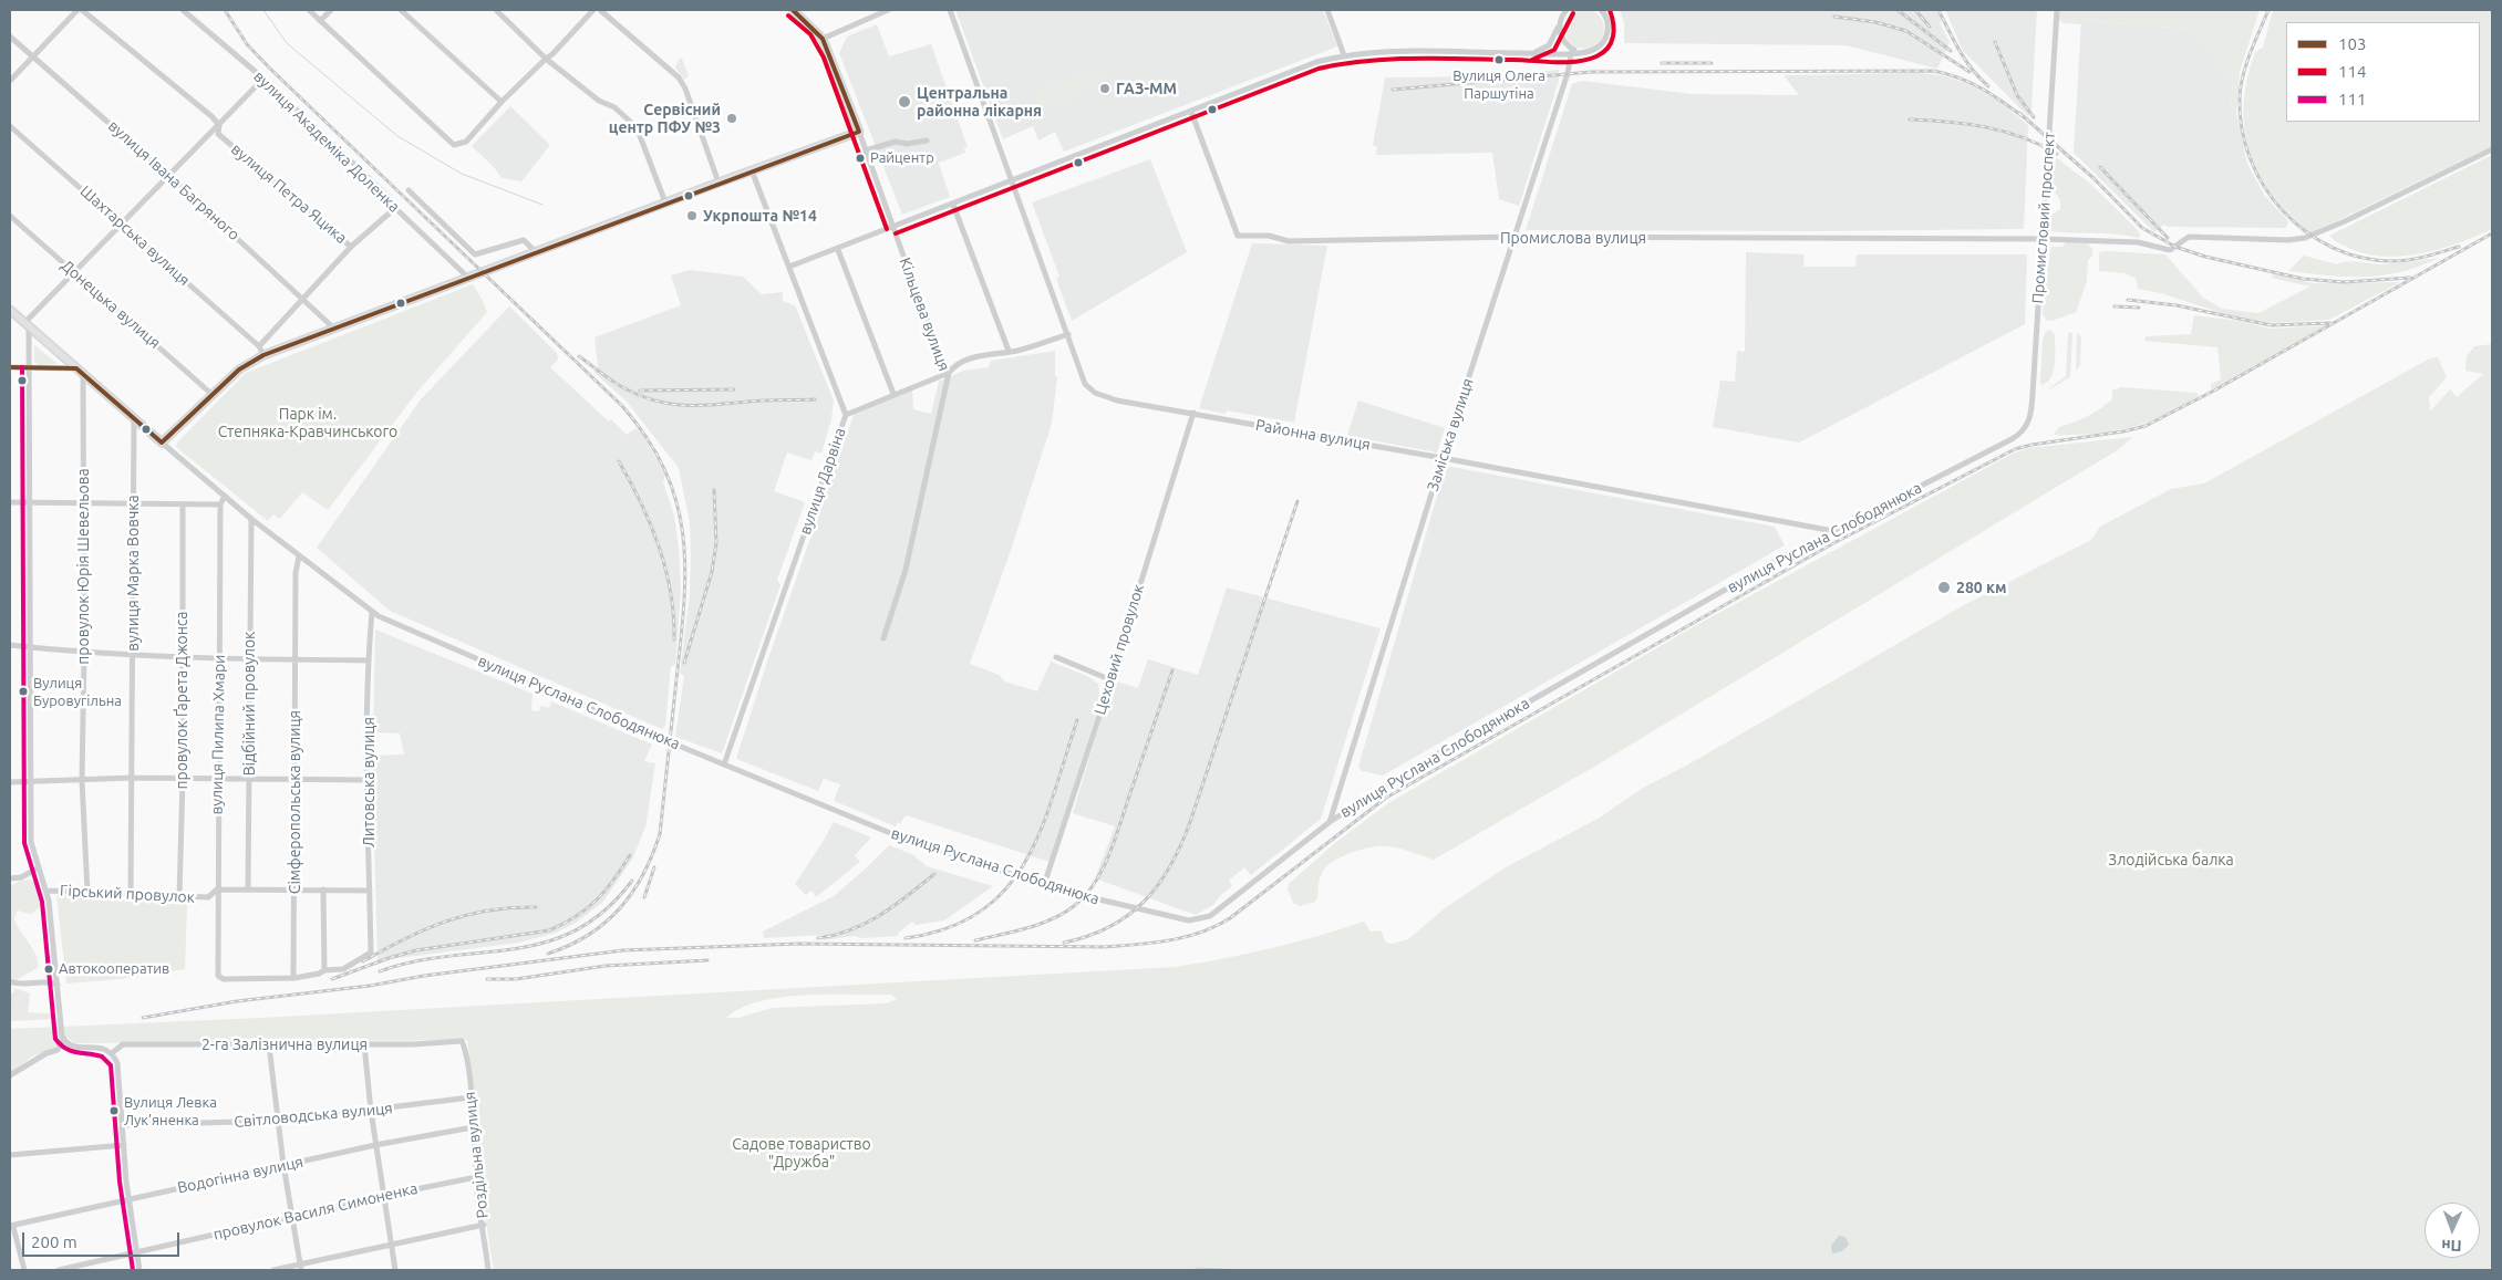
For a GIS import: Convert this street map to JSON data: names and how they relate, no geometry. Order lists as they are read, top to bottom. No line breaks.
{"streets":{"main road":["Кільцева вулиця","вулиця Руслана Слободянюка"],"street":["вулиця Академіка Доленка","вулиця Івана Багряного","вулиця Петра Яцика","Промисловий проспект","Шахтарська вулиця","Промислова вулиця","Донецька вулиця","Районна вулиця","Заміська вулиця","вулиця Дарвіна","провулок Юрія Шевельова","вулиця Марка Вовчка","Цеховий провулок","провулок Ґарета Джонса","Відбійний провулок","вулиця Пилипа Хмари","Литовська вулиця","Сімферопольська вулиця","Гірський провулок","2-га Залізнична вулиця","Світловодська вулиця","Роздільна вулиця","Водогінна вулиця","провулок Василя Симоненка"]},"crossings":[["Промисловий проспект","Промислова вулиця"],["Промисловий проспект","вулиця Руслана Слободянюка"],["Промислова вулиця","Заміська вулиця"],["Районна вулиця","Заміська вулиця"],["Районна вулиця","вулиця Руслана Слободянюка"],["Районна вулиця","Цеховий провулок"],["Заміська вулиця","вулиця Руслана Слободянюка"],["вулиця Дарвіна","вулиця Руслана Слободянюка"],["вулиця Руслана Слободянюка","провулок Юрія Шевельова"],["вулиця Руслана Слободянюка","вулиця Марка Вовчка"],["вулиця Руслана Слободянюка","Цеховий провулок"],["вулиця Руслана Слободянюка","Відбійний провулок"],["вулиця Руслана Слободянюка","вулиця Пилипа Хмари"],["вулиця Руслана Слободянюка","Литовська вулиця"],["вулиця Руслана Слободянюка","Сімферопольська вулиця"],["провулок Юрія Шевельова","Гірський провулок"],["вулиця Марка Вовчка","Гірський провулок"],["провулок Ґарета Джонса","Гірський провулок"],["Відбійний провулок","Гірський провулок"],["вулиця Пилипа Хмари","Сімферопольська вулиця"],["вулиця Пилипа Хмари","Гірський провулок"],["Литовська вулиця","Гірський провулок"],["Сімферопольська вулиця","Гірський провулок"],["2-га Залізнична вулиця","Роздільна вулиця"],["Світловодська вулиця","Роздільна вулиця"],["Роздільна вулиця","Водогінна вулиця"],["Роздільна вулиця","провулок Василя Симоненка"]],"parks":["Парк ім. Степняка-Кравчинського","Злодійська балка","Садове товариство \"Дружба\""],"places":["Вулиця Олега Паршутіна","ГАЗ-ММ","Центральна районна лікарня","Сервісний центр ПФУ №3","Райцентр","Укрпошта №14","280 км","Вулиця Буровугільна","Автокооператив","Вулиця Левка Лук'яненка"],"lines":["transit line 103","transit line 114","transit line 111"],"legend":["103","114","111"],"scale_bar":"200 m","north":"bottom"}
